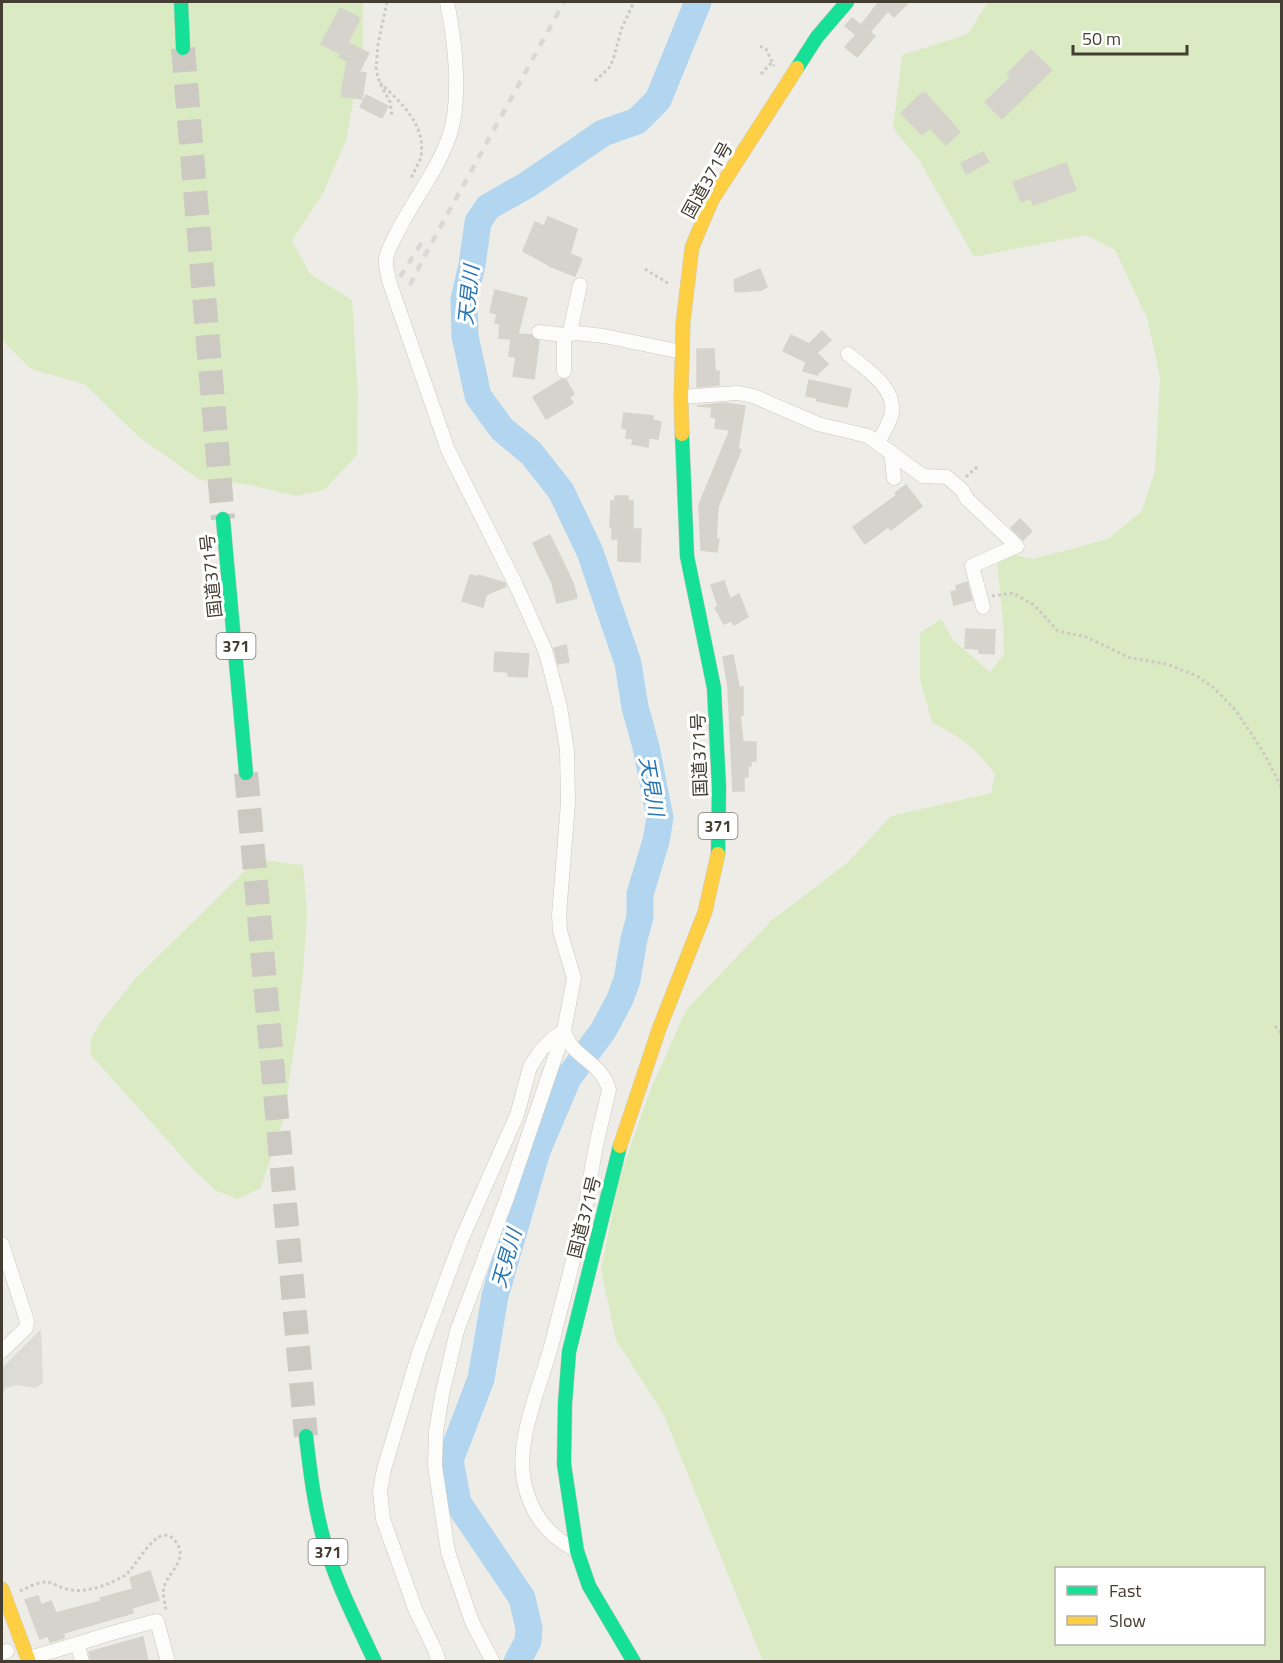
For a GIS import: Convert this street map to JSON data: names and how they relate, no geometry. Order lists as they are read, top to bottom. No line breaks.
{"streets":{"main road":["国道371号","371"]},"water":["天見川"],"legend":["Fast","Slow"],"scale_bar":"50 m"}
